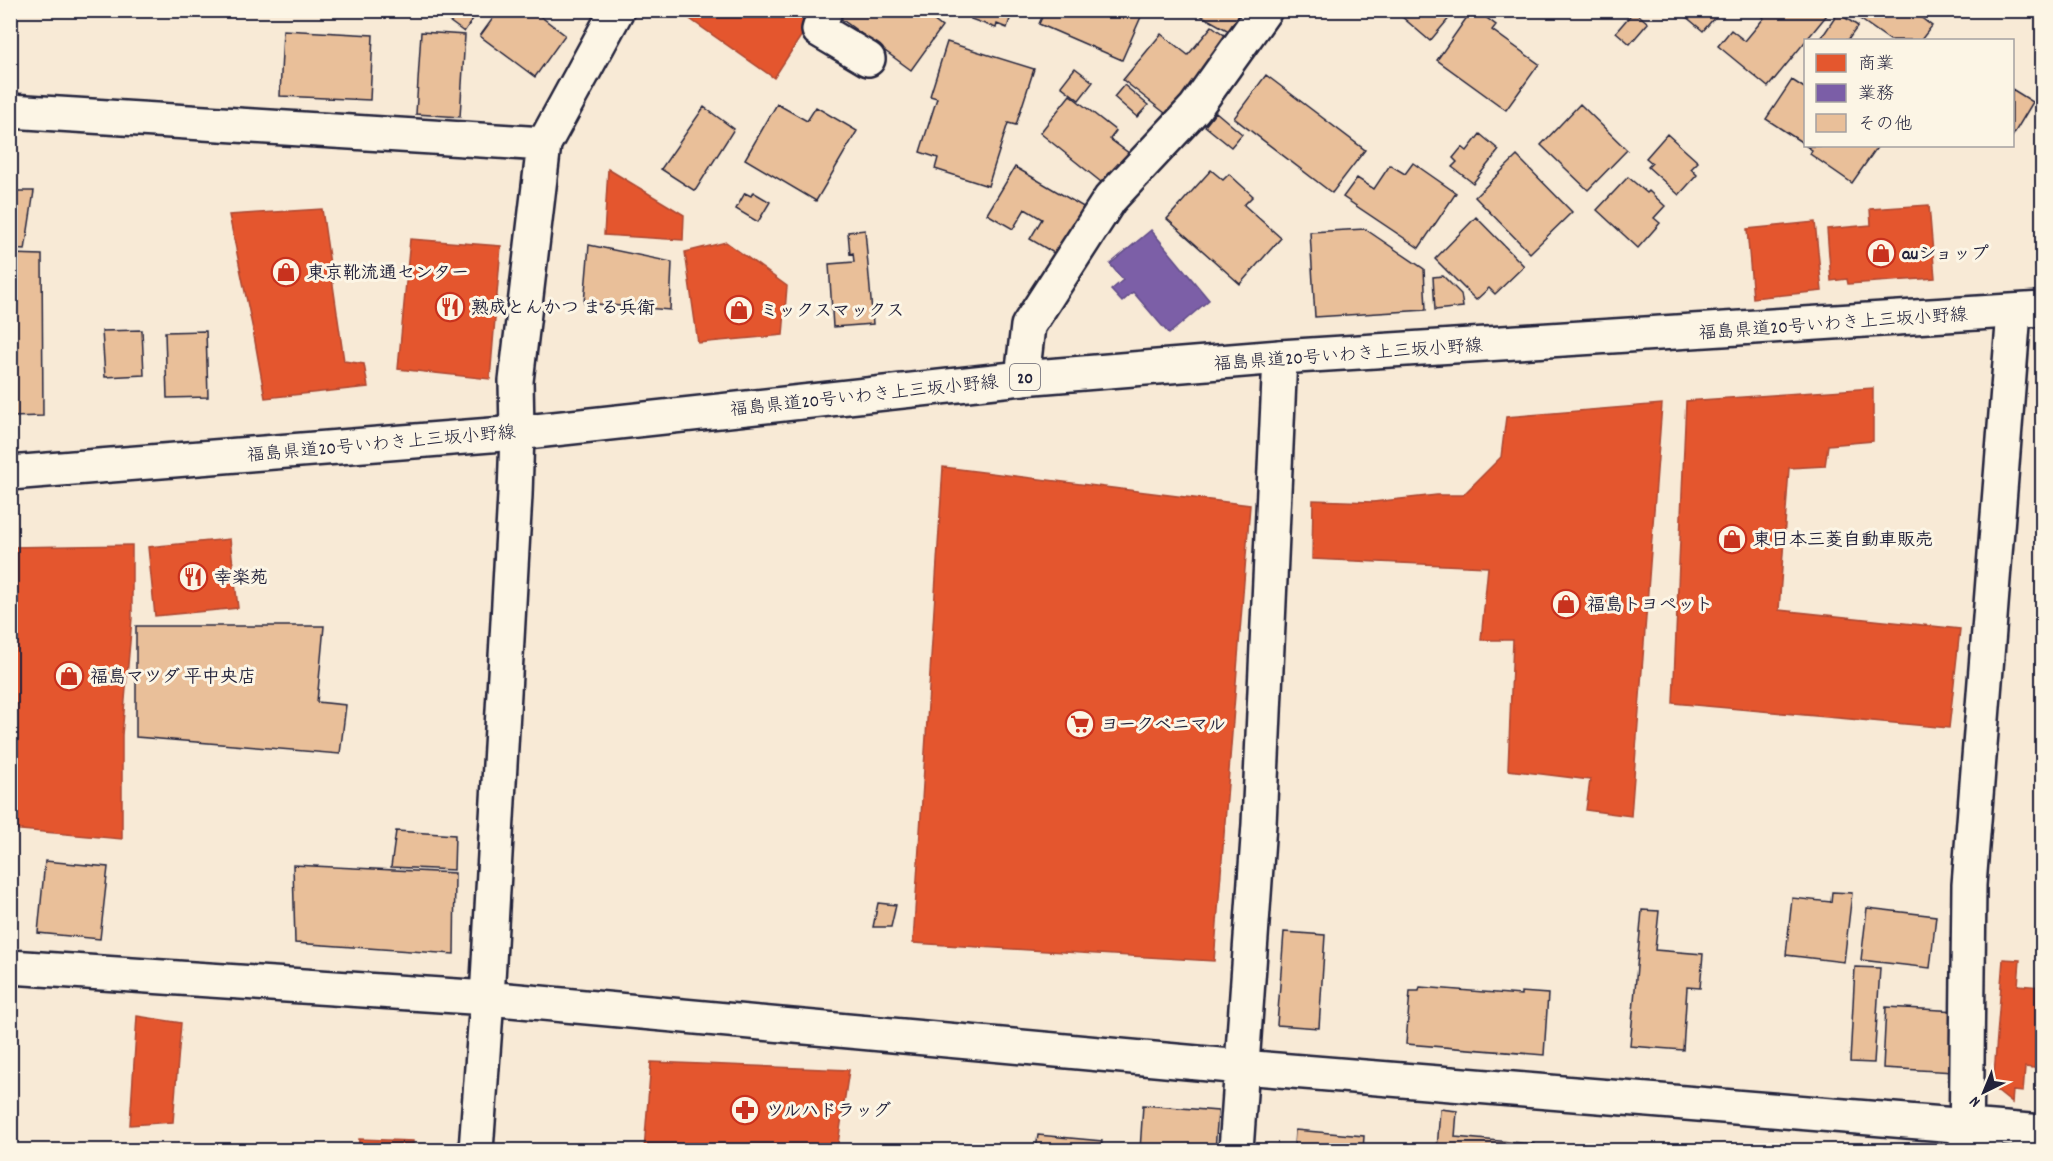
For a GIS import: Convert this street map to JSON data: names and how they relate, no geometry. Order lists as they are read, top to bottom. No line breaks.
{"streets":{"street":["福島県道20号いわき上三坂小野線","20"]},"places":{"shop":["auショップ","東京靴流通センター","ミックスマックス","東日本三菱自動車販売","福島トヨペット","福島マツダ 平中央店"],"restaurant":["熟成とんかつ まる兵衛","幸楽苑"],"supermarket":["ヨークベニマル"],"pharmacy":["ツルハドラッグ"]},"legend":["商業","業務","その他"],"north":"bottom left"}
